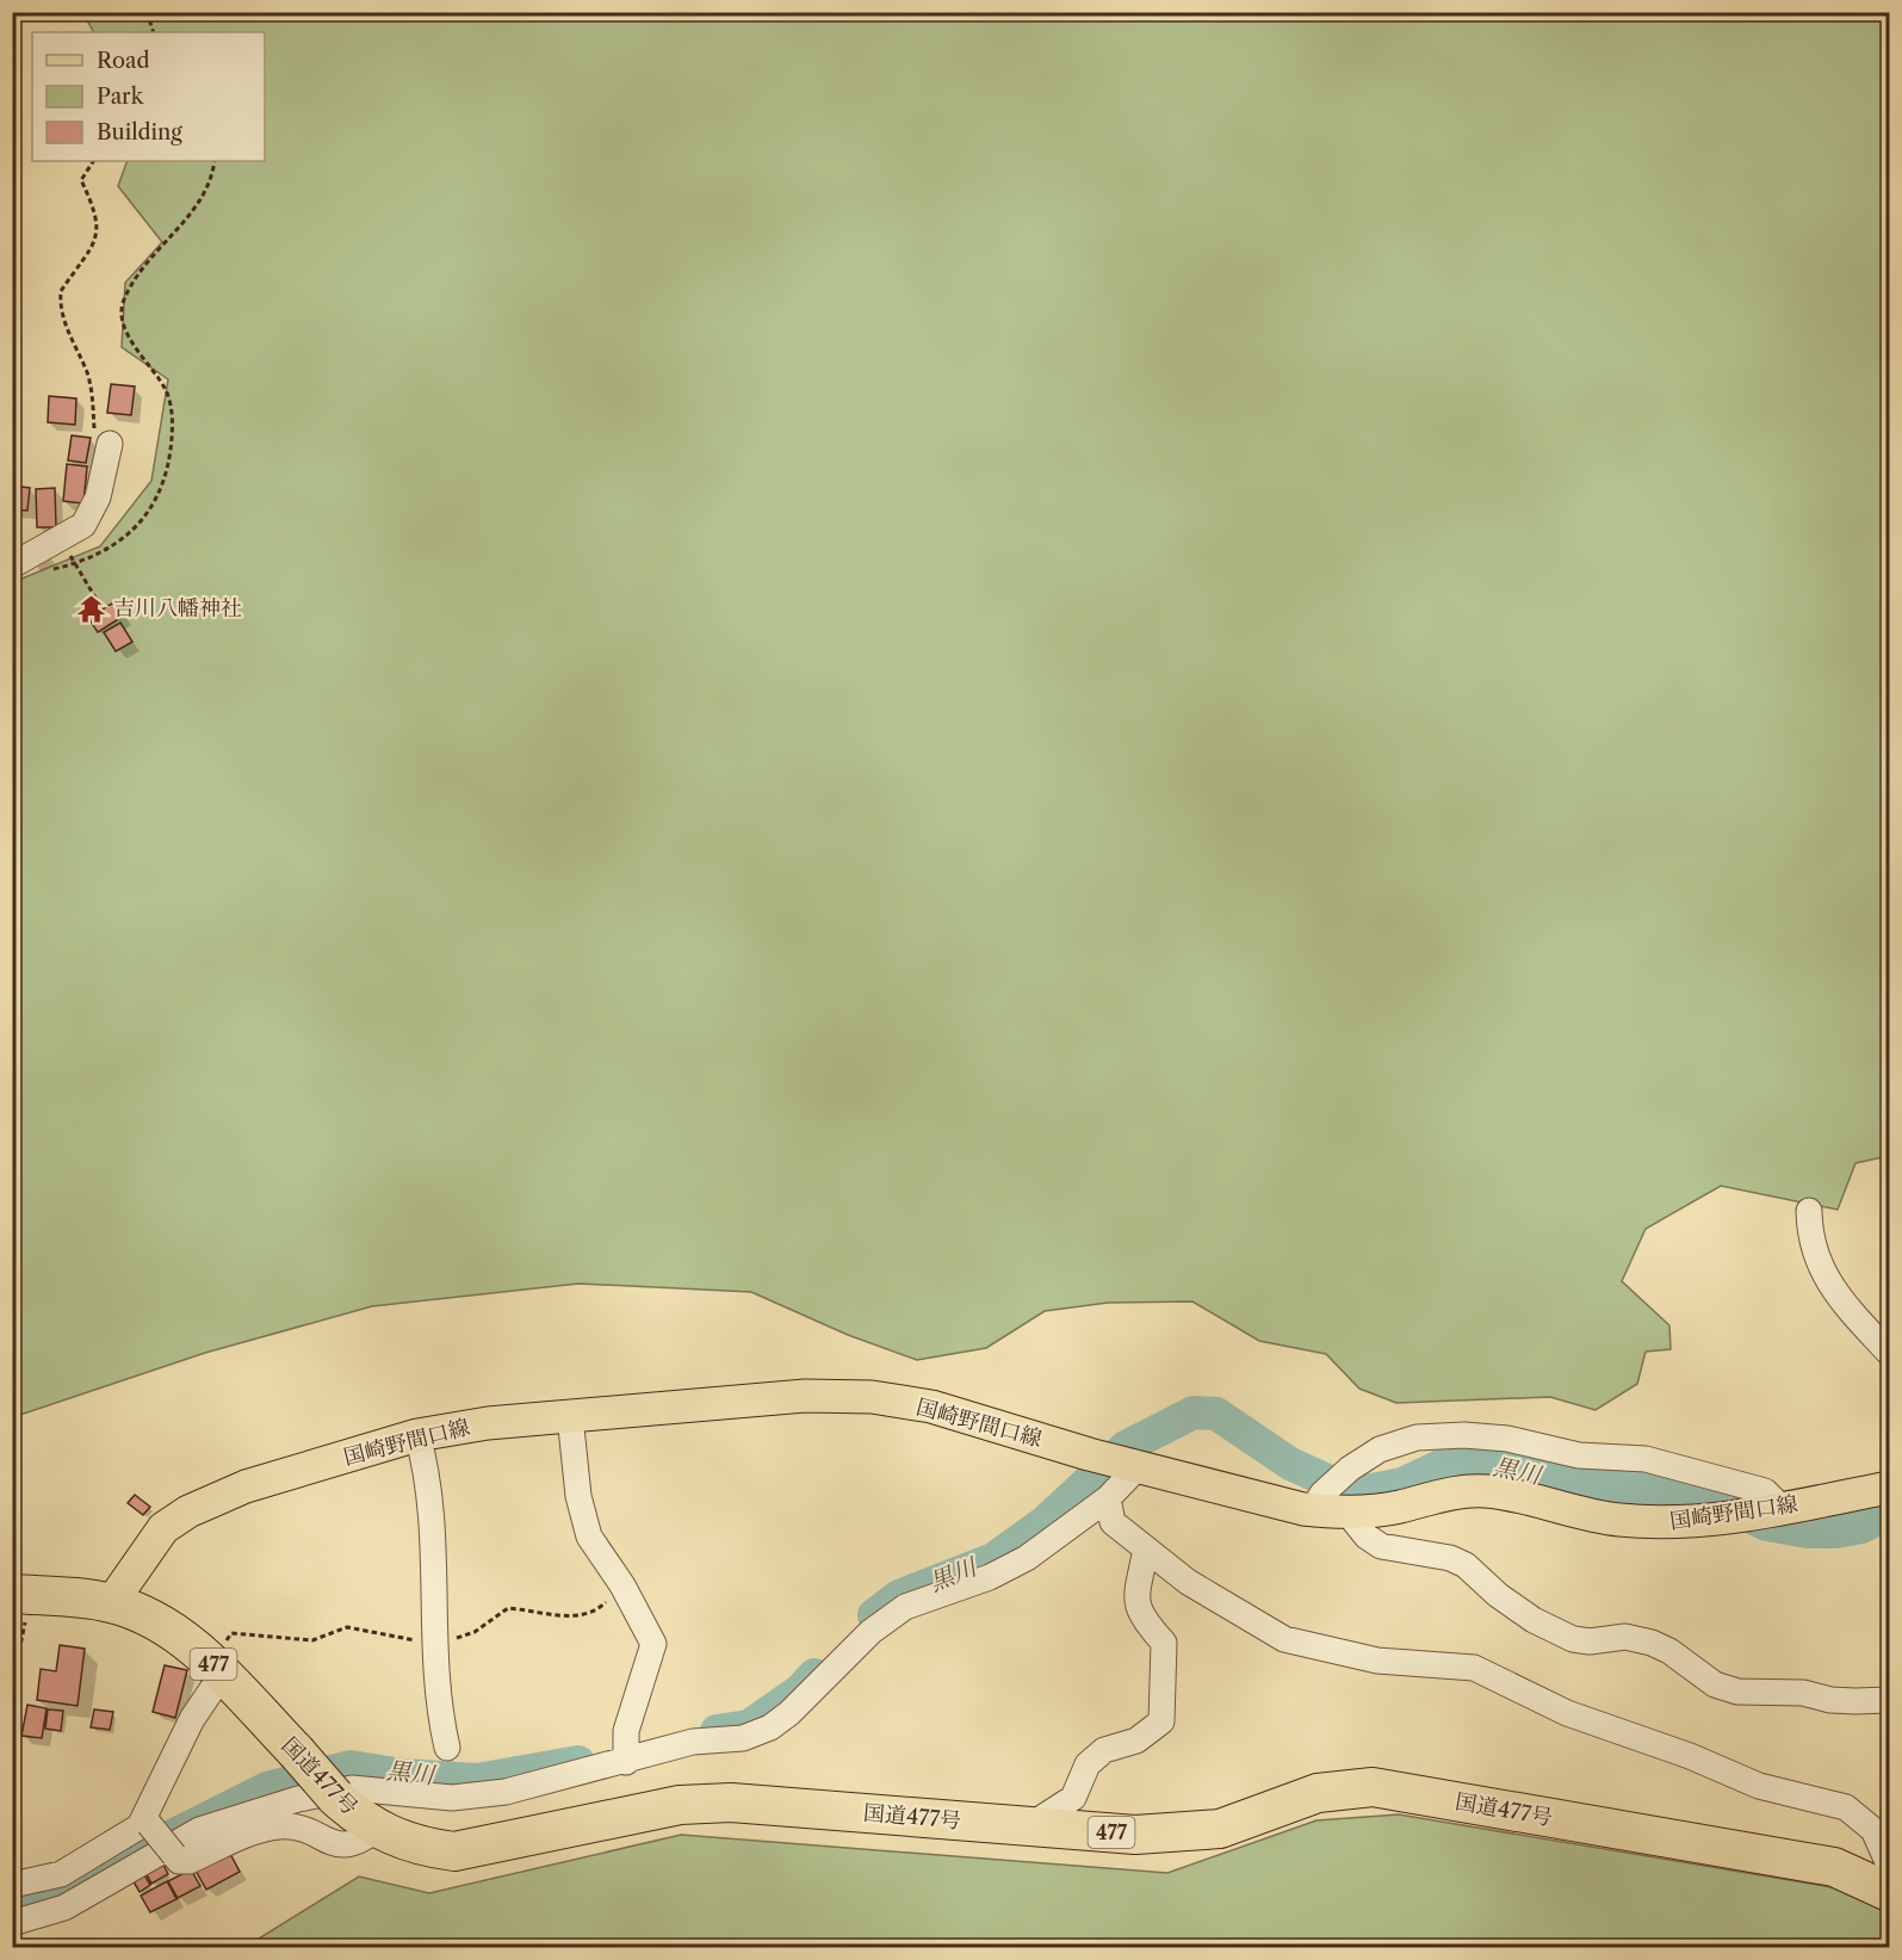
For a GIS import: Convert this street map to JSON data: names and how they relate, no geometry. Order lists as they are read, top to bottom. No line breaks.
{"streets":{"highway":["477","国道477号"],"main road":["国崎野間口線"]},"crossings":[["国崎野間口線","国道477号"]],"water":["黒川"],"places":{"temple":["吉川八幡神社"]},"legend":["Road","Park","Building"]}
